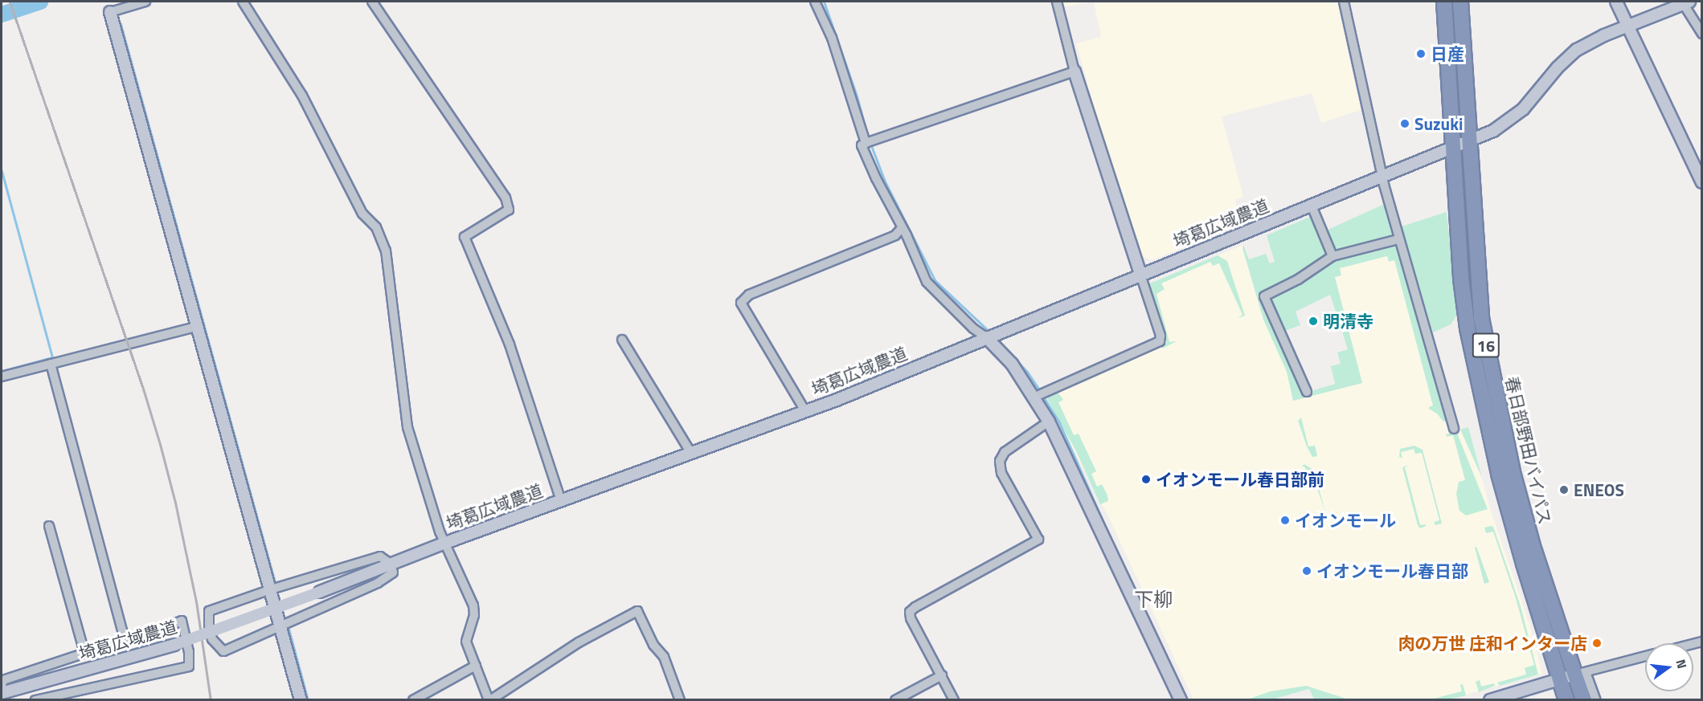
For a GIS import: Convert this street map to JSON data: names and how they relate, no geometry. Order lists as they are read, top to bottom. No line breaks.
{"streets":{"highway":["16","春日部野田バイパス"],"street":["埼葛広域農道"]},"crossings":[["埼葛広域農道","春日部野田バイパス"]],"districts":["下柳"],"places":["日産","Suzuki","明清寺","イオンモール春日部前","ENEOS","イオンモール","イオンモール春日部","肉の万世 庄和インター店"],"north":"right"}
